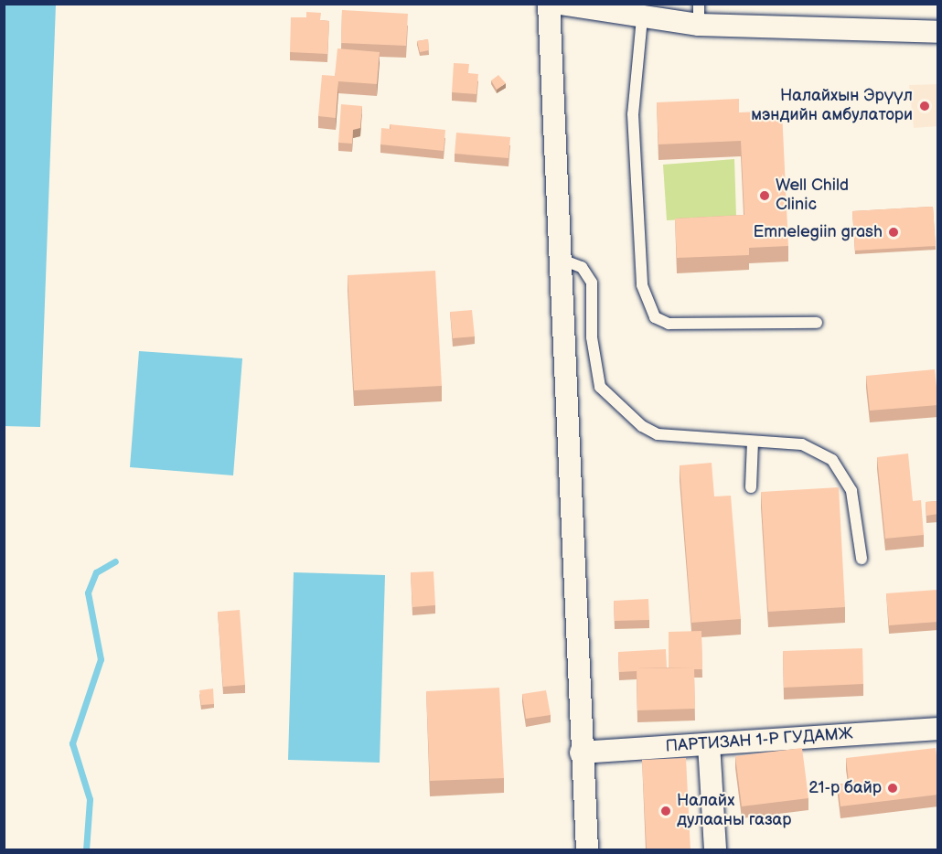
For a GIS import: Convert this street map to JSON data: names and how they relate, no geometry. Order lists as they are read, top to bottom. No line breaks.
{"streets":{"street":["ПАРТИЗАН 1-Р ГУДАМЖ"]},"places":["Налайхын Эрүүл мэндийн амбулатори","Well Child Clinic","Emnelegiin grash","21-р байр","Налайх дулааны газар"]}
